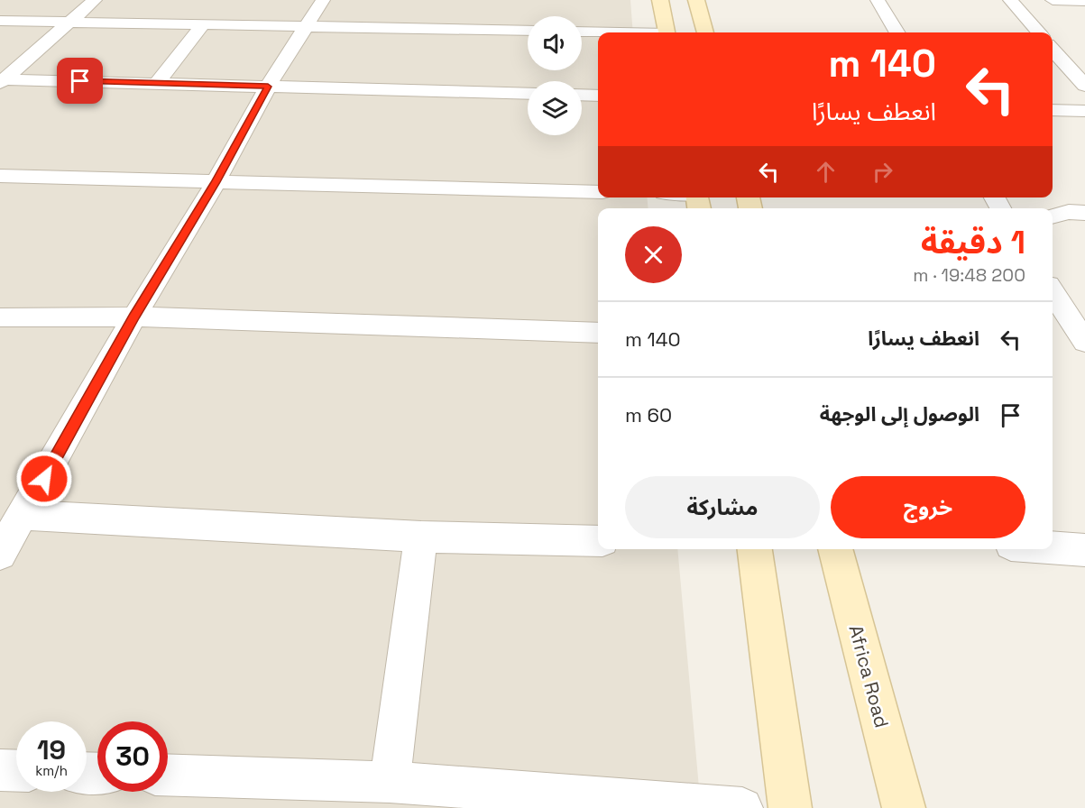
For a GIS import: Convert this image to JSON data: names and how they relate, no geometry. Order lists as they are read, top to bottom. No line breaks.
{"streets":{"street":["Africa Road"]},"page":{"turn":["140 m","انعطف يسارًا"],"heading":["1 دقيقة","200 m · 19:48"],"list":[{"name":"انعطف يسارًا","value":"140 m"},{"name":"الوصول إلى الوجهة","value":"60 m"}],"buttons":["خروج","مشاركة"],"speed":"19 km/h","limit":"30"}}
